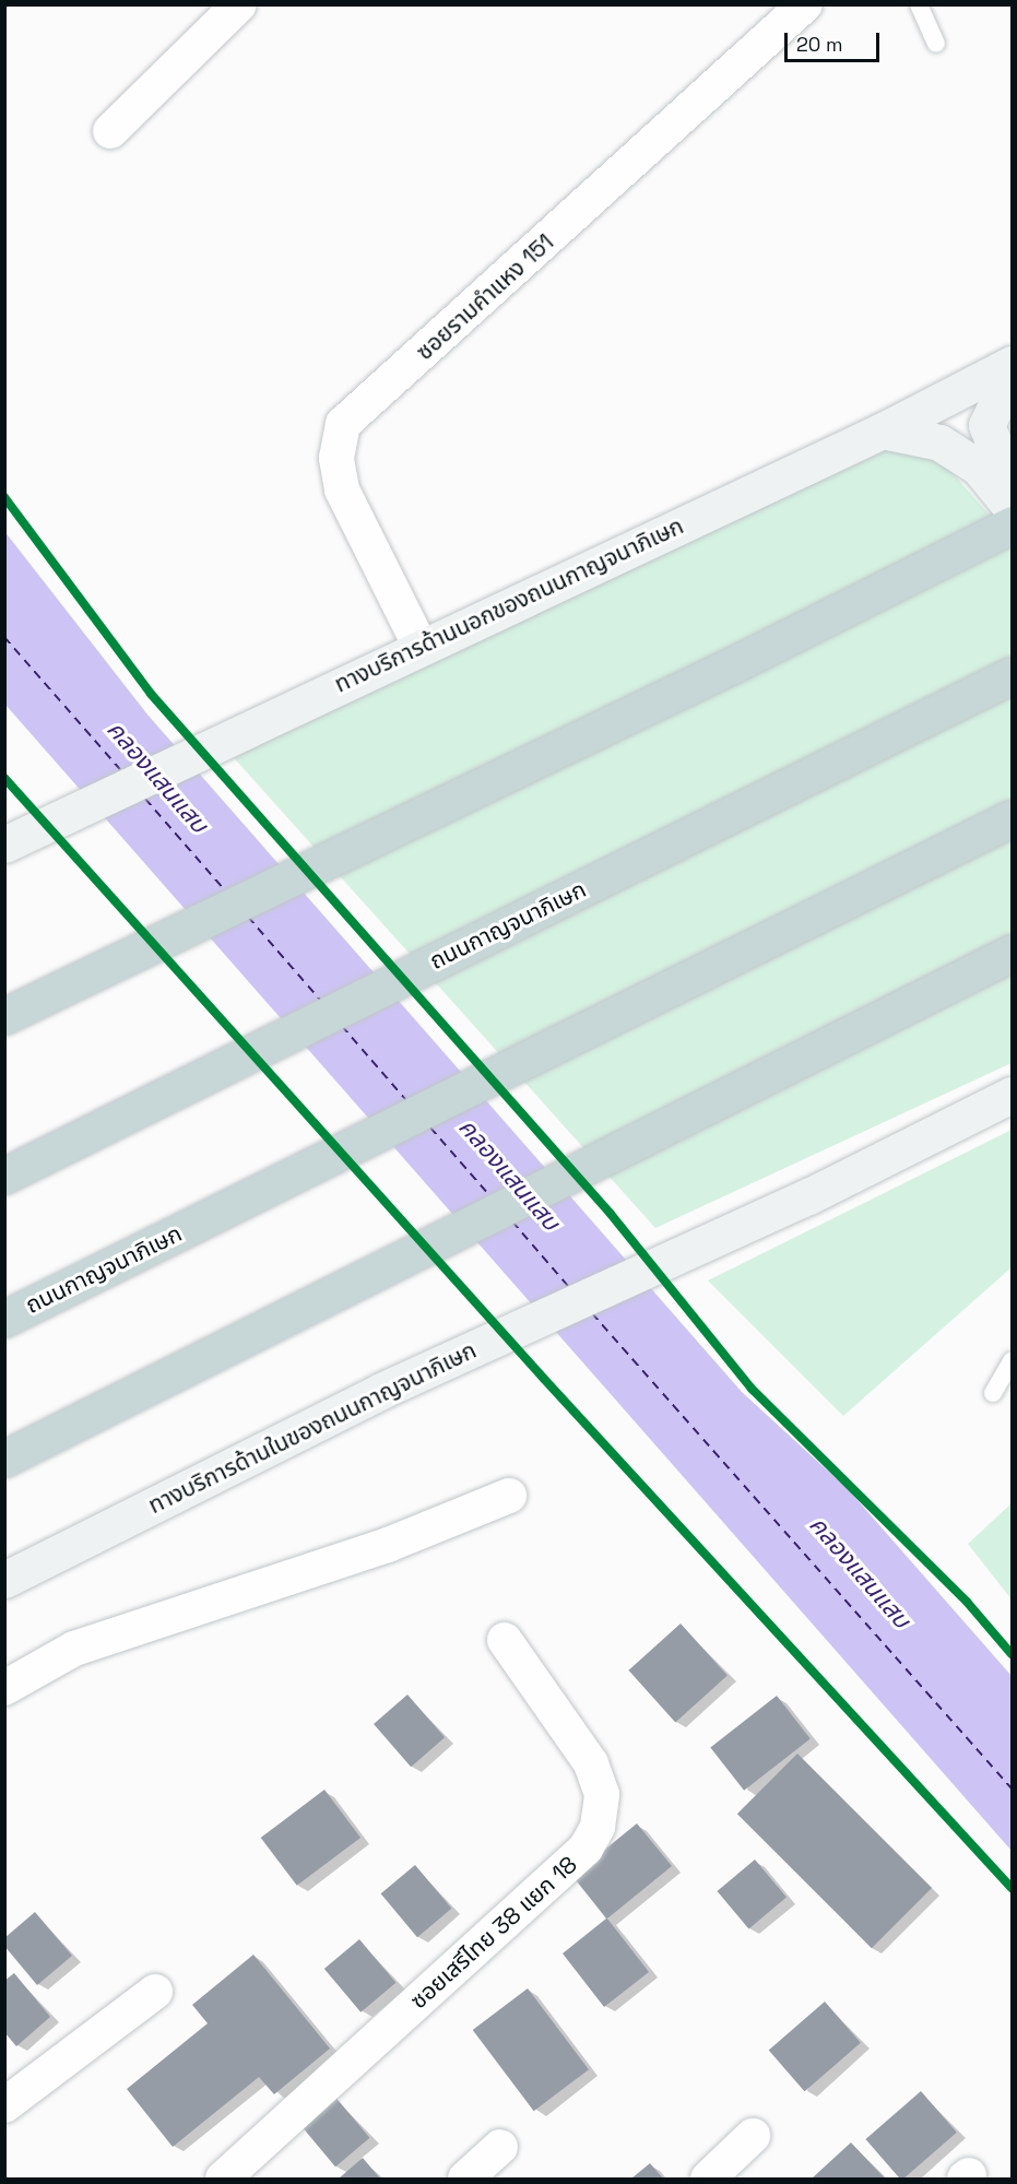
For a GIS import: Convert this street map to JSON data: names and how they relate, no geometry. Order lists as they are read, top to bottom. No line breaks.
{"streets":{"highway":["ถนนกาญจนาภิเษก"],"main road":["ทางบริการด้านนอกของถนนกาญจนาภิเษก","ทางบริการด้านในของถนนกาญจนาภิเษก"],"street":["ซอยรามคำแหง 151","ซอยเสรีไทย 38 แยก 18"]},"crossings":[["ซอยรามคำแหง 151","ทางบริการด้านนอกของถนนกาญจนาภิเษก"]],"water":["คลองแสนแสบ"],"scale_bar":"20 m"}
